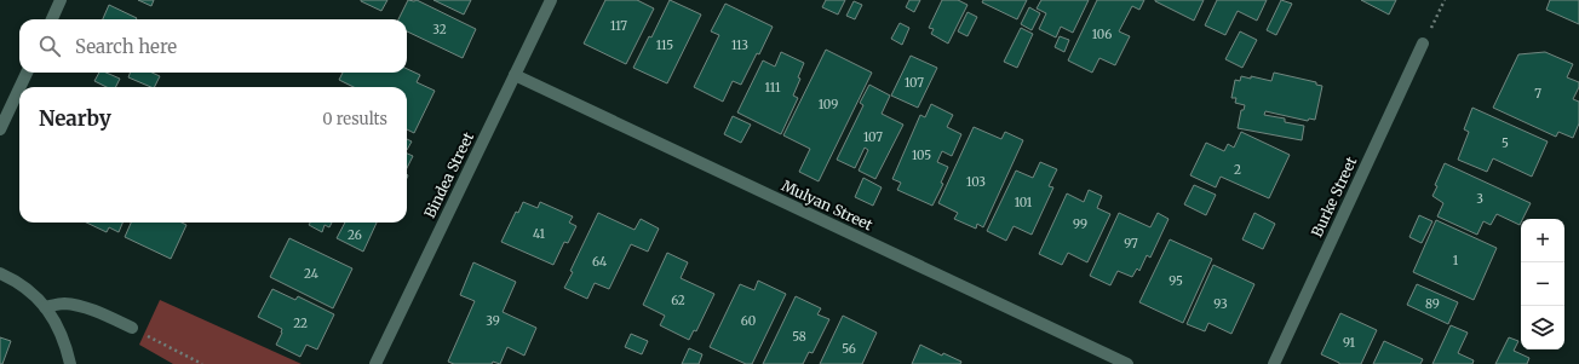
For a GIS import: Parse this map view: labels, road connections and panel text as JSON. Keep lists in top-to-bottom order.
{
  "streets": {
    "street": ["Bindea Street", "Burke Street", "Mulyan Street"]
  },
  "crossings": [
    ["Bindea Street", "Mulyan Street"]
  ],
  "house_numbers": [
    "117",
    "32",
    "106",
    "115",
    "113",
    "107",
    "111",
    "7",
    "109",
    "107",
    "5",
    "105",
    "2",
    "103",
    "3",
    "101",
    "99",
    "41",
    "26",
    "97",
    "1",
    "64",
    "24",
    "95",
    "62",
    "93",
    "89",
    "39",
    "60",
    "22",
    "58",
    "91",
    "56"
  ],
  "page": {
    "search": "Search here",
    "heading": ["Nearby", "0 results"],
    "map_buttons": ["+", "−"]
  }
}
